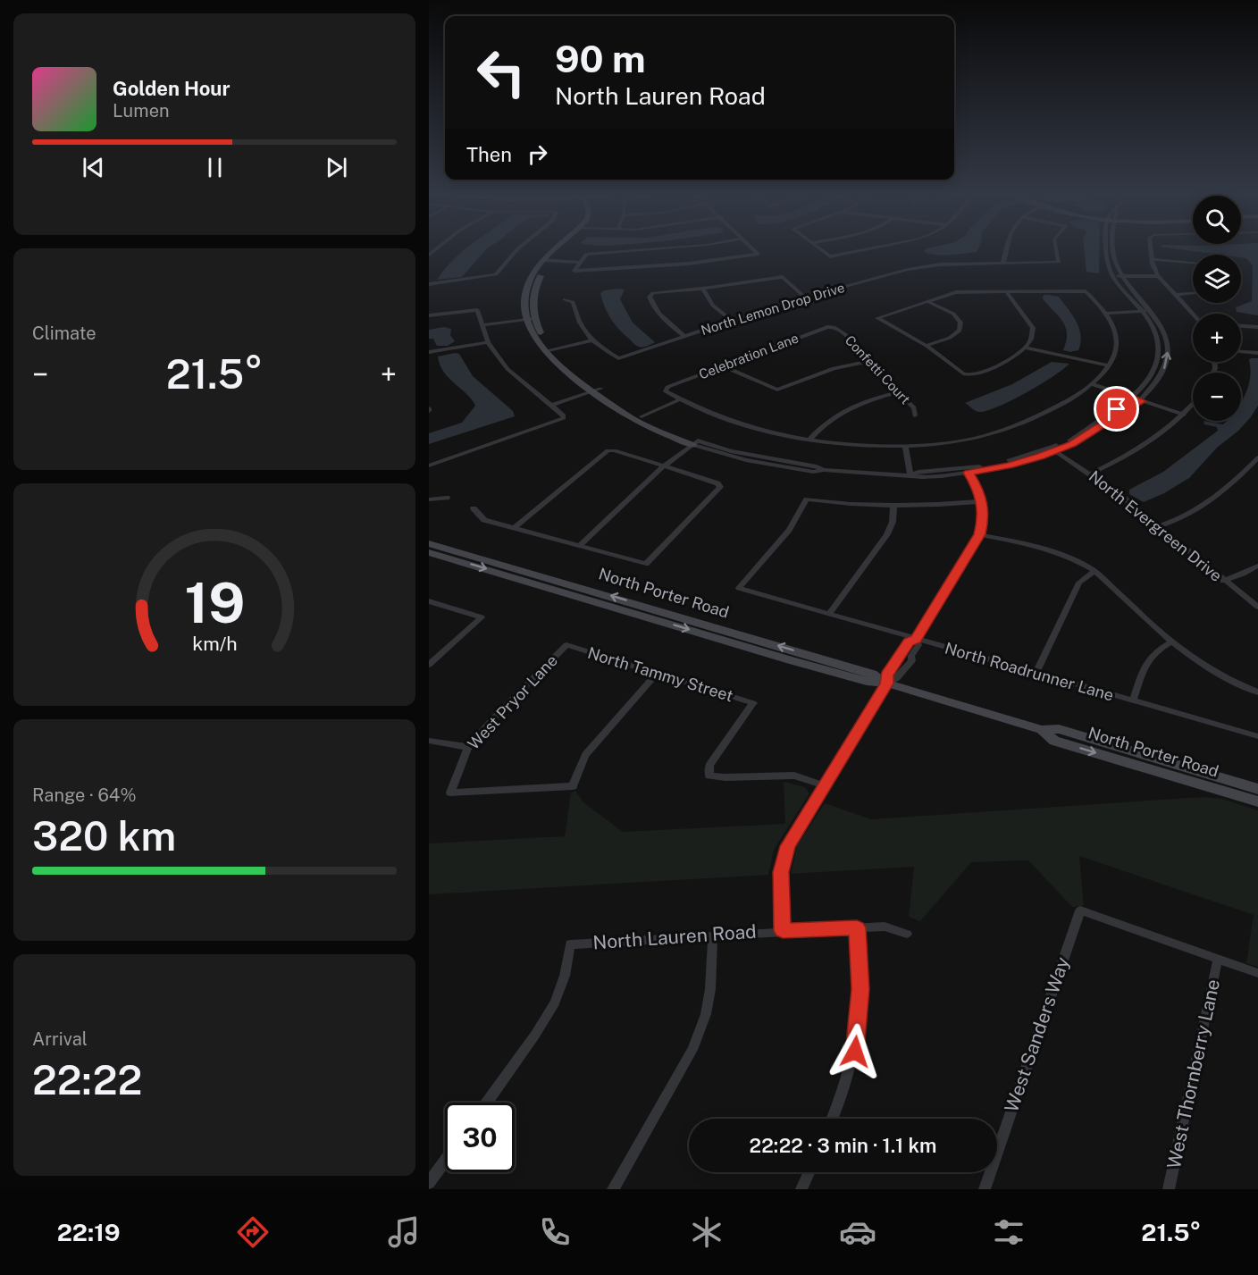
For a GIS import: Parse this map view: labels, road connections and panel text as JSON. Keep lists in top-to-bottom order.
{
  "streets": {
    "street": [
      "North Lemon Drop Drive",
      "Celebration Lane",
      "Confetti Court",
      "North Evergreen Drive",
      "North Porter Road",
      "North Roadrunner Lane",
      "North Tammy Street",
      "West Pryor Lane",
      "North Lauren Road",
      "West Sanders Way",
      "West Thornberry Lane"
    ]
  },
  "crossings": [
    ["Celebration Lane", "Confetti Court"],
    ["North Tammy Street", "West Pryor Lane"]
  ],
  "page": {
    "turn": ["90 m", "North Lauren Road"],
    "song": ["Golden Hour", "Lumen"],
    "then": "Then",
    "map_buttons": ["+", "−"],
    "tile": [
      "Climate",
      ["Range · 64%", "320 km"],
      ["Arrival", "22:22"]
    ],
    "heat": ["−", "21.5°", "+"],
    "limit": "30",
    "trip": "22:22 · 3 min · 1.1 km",
    "tabs": ["22:19", "21.5°"],
    "gauge": ["19", "km/h"]
  }
}
